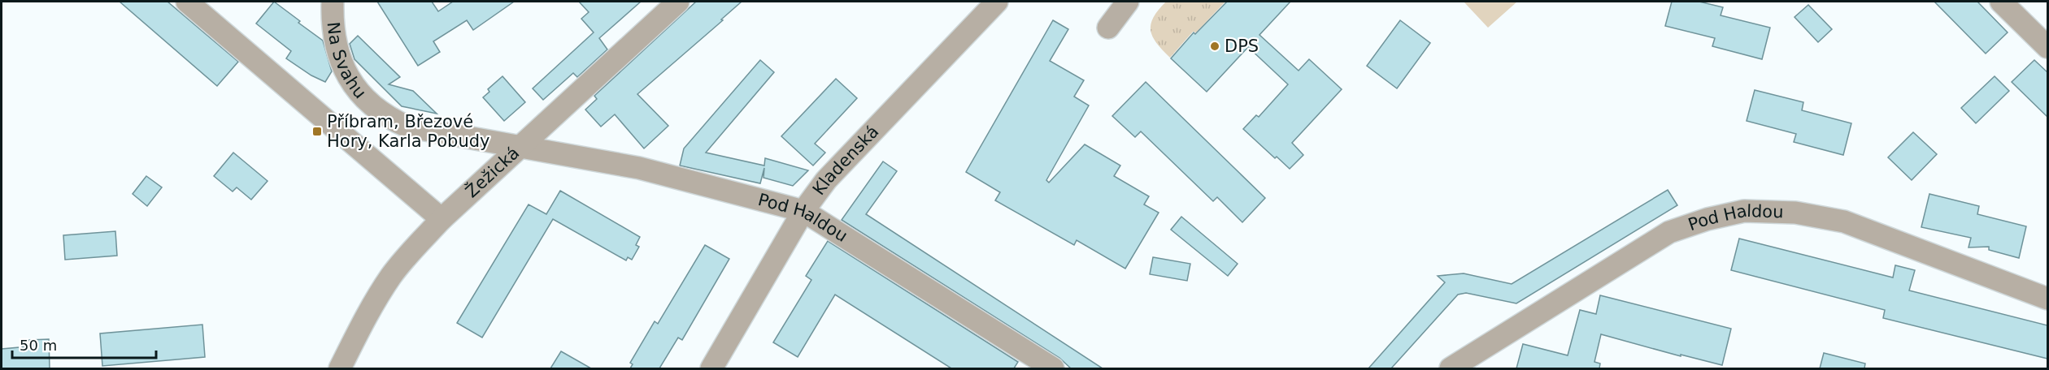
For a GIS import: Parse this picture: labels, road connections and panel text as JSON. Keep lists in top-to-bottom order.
{
  "streets": {
    "street": [
      "Na Svahu",
      "Kladenská",
      "Žežická",
      "Pod Haldou"
    ]
  },
  "crossings": [
    ["Na Svahu", "Žežická"],
    ["Na Svahu", "Pod Haldou"],
    ["Kladenská", "Pod Haldou"],
    ["Žežická", "Pod Haldou"]
  ],
  "places": {
    "other": ["DPS"],
    "transit": ["Příbram, Březové Hory, Karla Pobudy"]
  },
  "scale_bar": "50 m"
}
